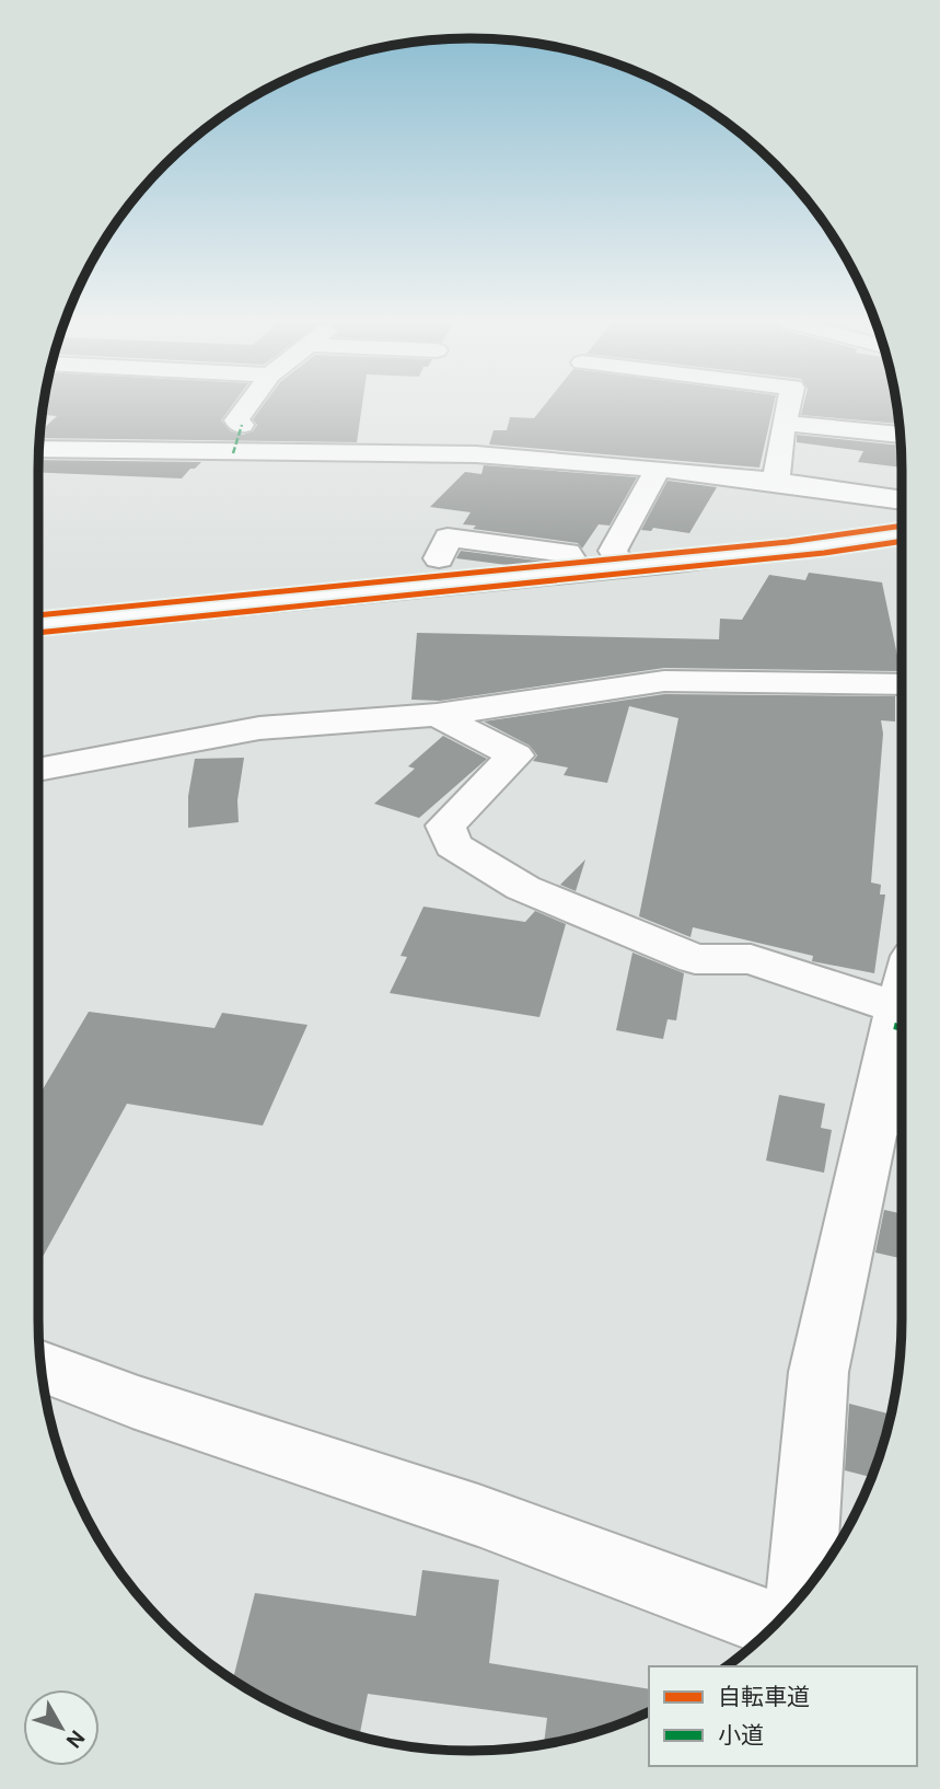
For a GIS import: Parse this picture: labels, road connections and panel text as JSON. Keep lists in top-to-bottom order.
{
  "legend": ["自転車道", "小道"],
  "north": "bottom right"
}
